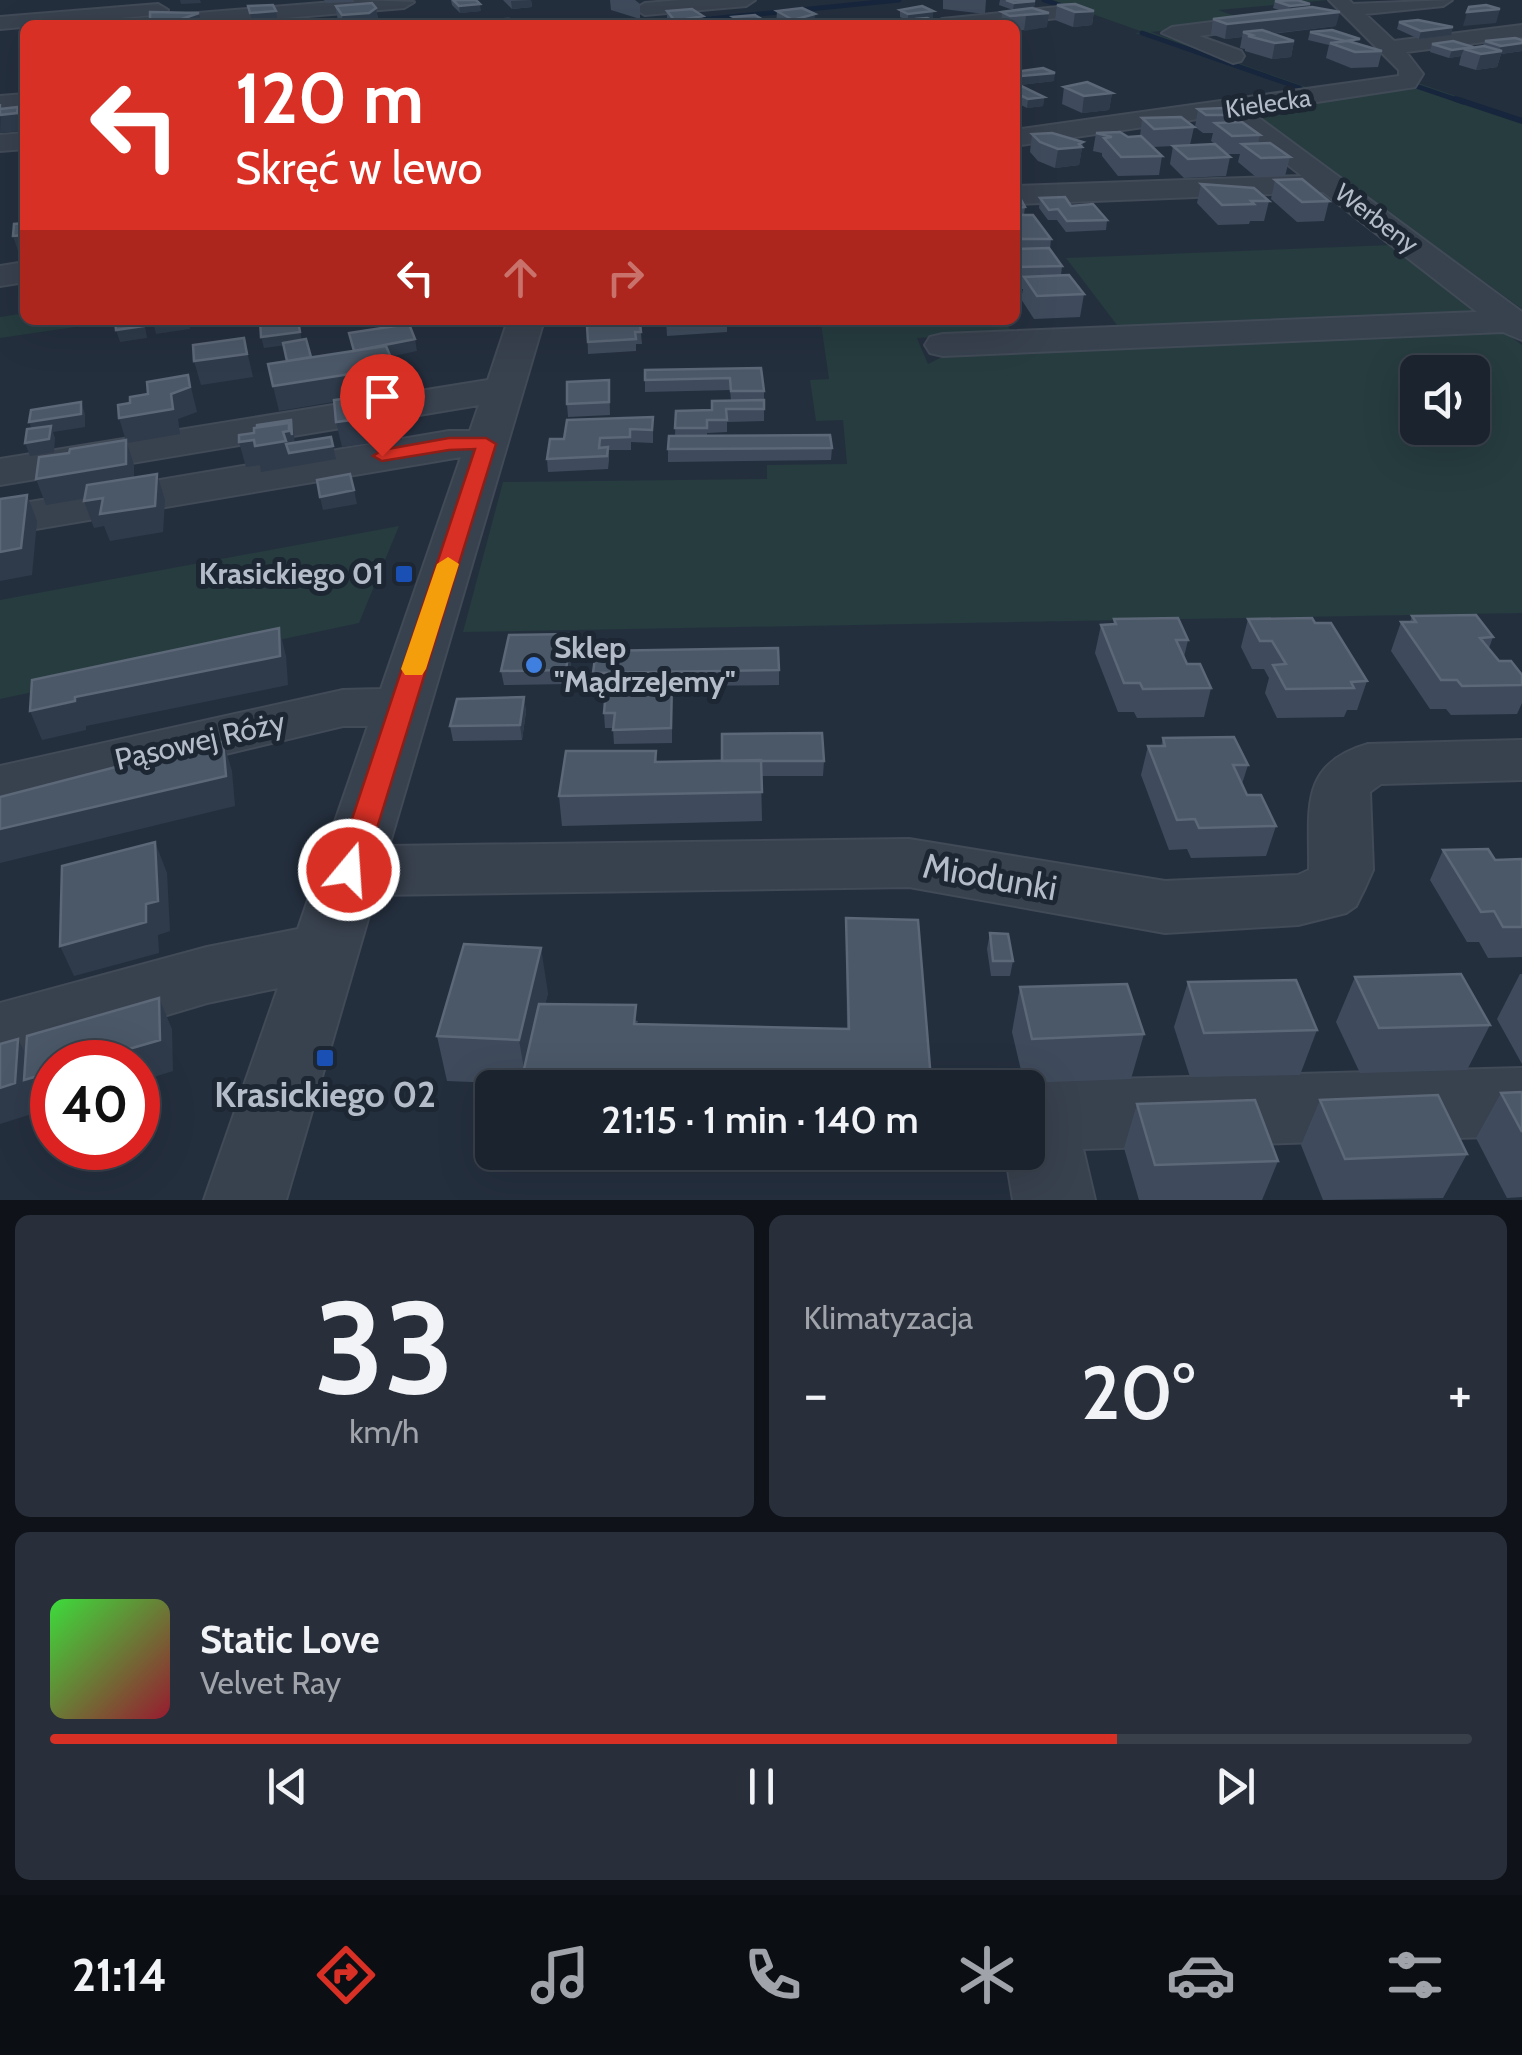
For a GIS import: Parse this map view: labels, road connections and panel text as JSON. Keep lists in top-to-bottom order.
{
  "streets": {
    "street": [
      "Kielecka",
      "Werbeny",
      "Pąsowej Róży",
      "Miodunki"
    ]
  },
  "crossings": [
    ["Kielecka", "Werbeny"]
  ],
  "places": {
    "transit": ["Krasickiego 01", "Krasickiego 02"],
    "other": ["Sklep \"MądrzeJemy\""]
  },
  "page": {
    "turn": ["120 m", "Skręć w lewo"],
    "limit": "40",
    "trip": "21:15 · 1 min · 140 m",
    "tile": [
      ["33", "km/h"],
      "Klimatyzacja"
    ],
    "heat": ["−", "20°", "+"],
    "song": ["Static Love", "Velvet Ray"],
    "tabs": "21:14"
  }
}
